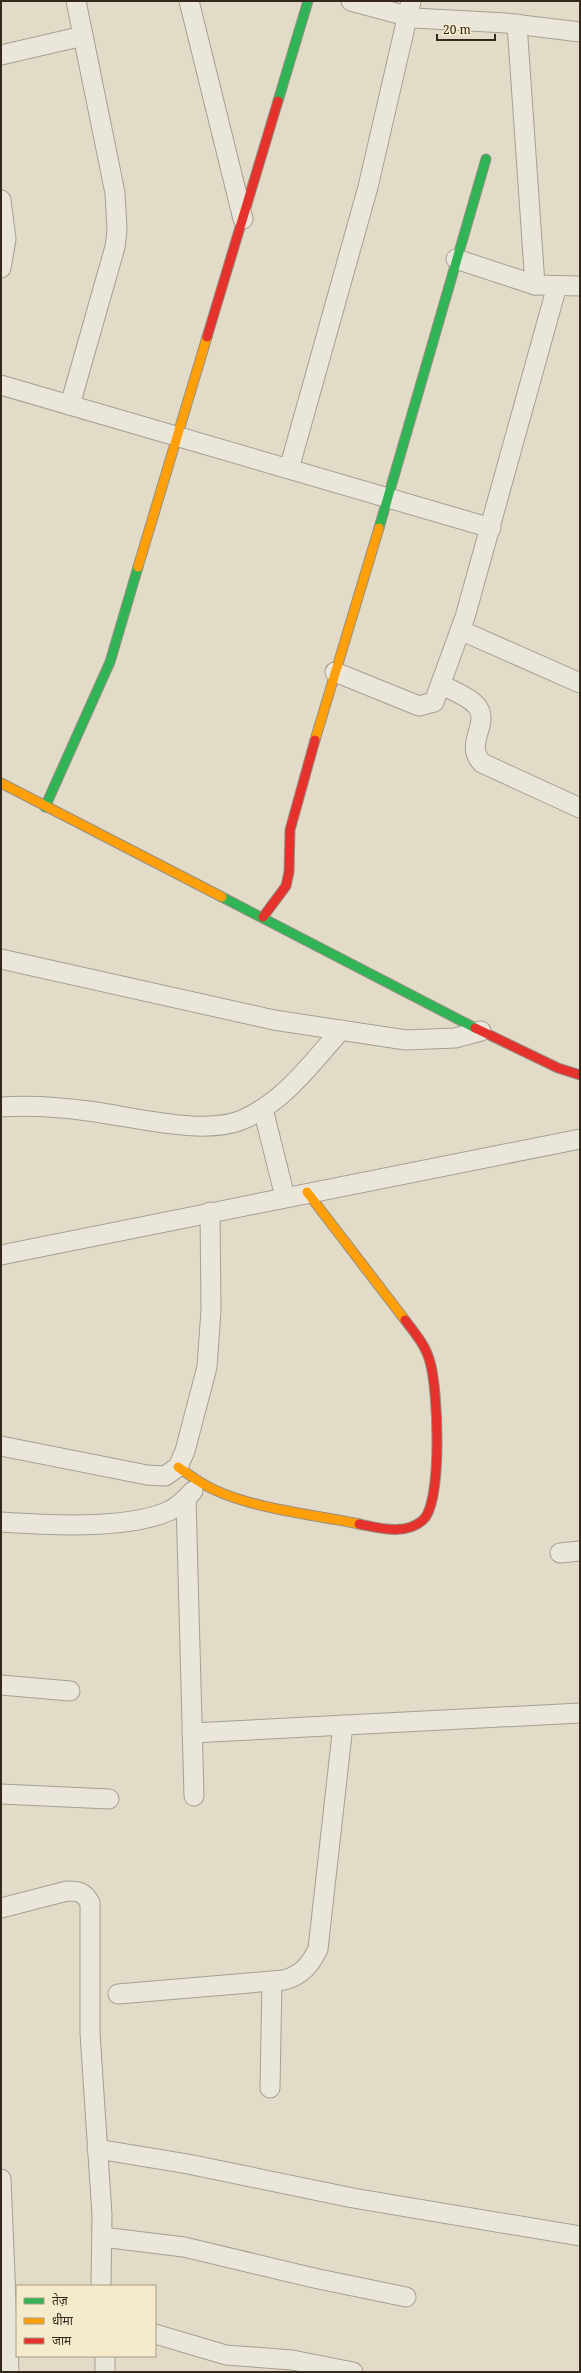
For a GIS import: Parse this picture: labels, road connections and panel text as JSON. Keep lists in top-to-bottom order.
{
  "legend": ["तेज़", "धीमा", "जाम"],
  "scale_bar": "20 m"
}
